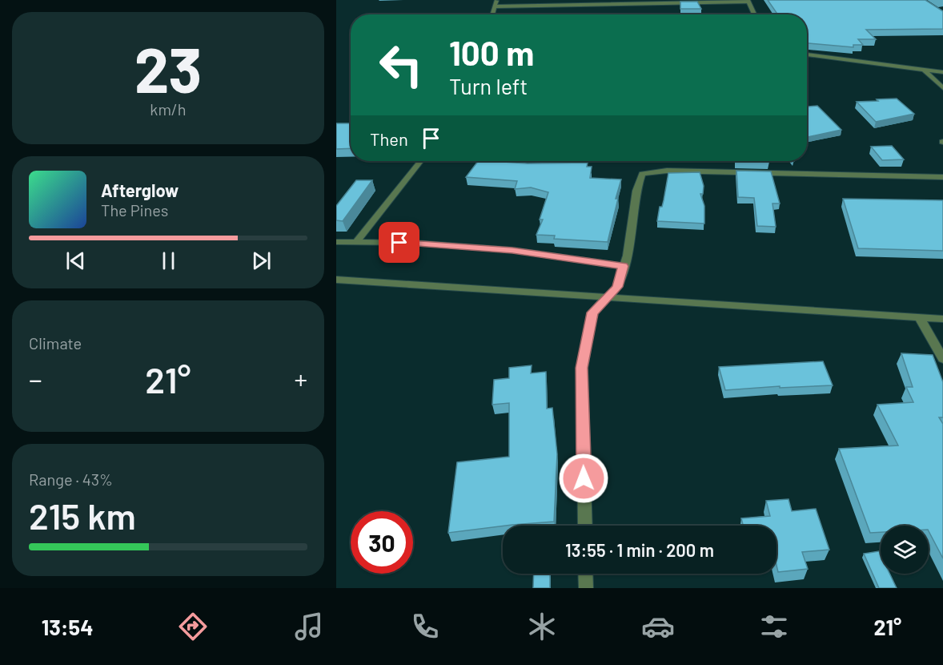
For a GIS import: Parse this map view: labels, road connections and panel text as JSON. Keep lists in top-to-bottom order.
{
  "page": {
    "tile": [
      ["23", "km/h"],
      "Climate",
      ["Range · 43%", "215 km"]
    ],
    "turn": ["100 m", "Turn left"],
    "then": "Then",
    "song": ["Afterglow", "The Pines"],
    "heat": ["−", "21°", "+"],
    "limit": "30",
    "trip": "13:55 · 1 min · 200 m",
    "tabs": ["13:54", "21°"]
  }
}
